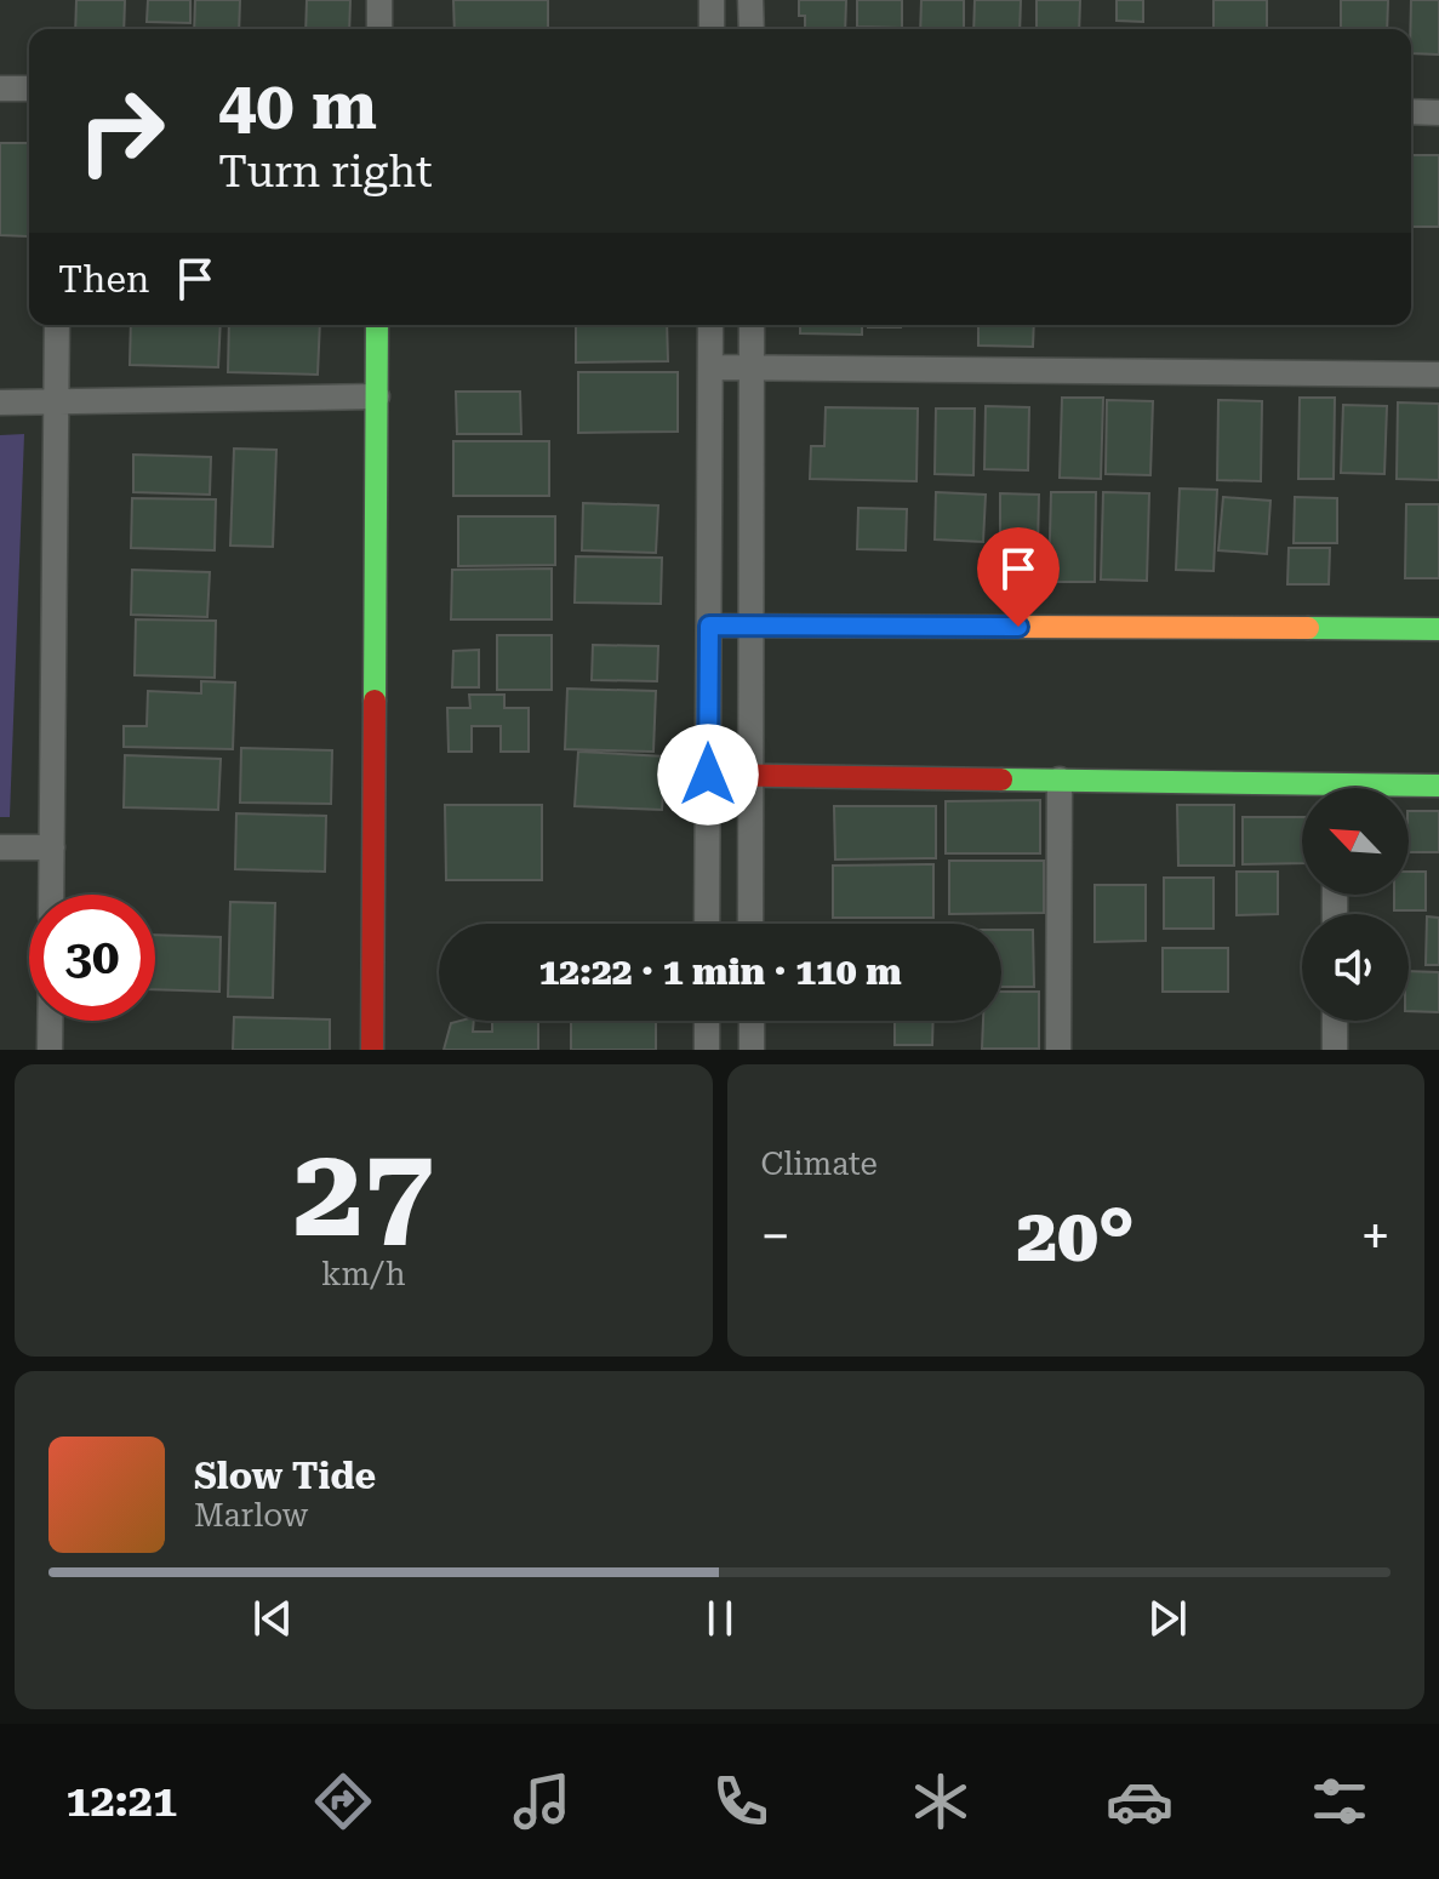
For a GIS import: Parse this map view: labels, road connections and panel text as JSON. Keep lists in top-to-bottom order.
{
  "north": "top left",
  "page": {
    "turn": ["40 m", "Turn right"],
    "then": "Then",
    "limit": "30",
    "trip": "12:22 · 1 min · 110 m",
    "tile": [
      ["27", "km/h"],
      "Climate"
    ],
    "heat": ["−", "20°", "+"],
    "song": ["Slow Tide", "Marlow"],
    "tabs": "12:21"
  }
}
